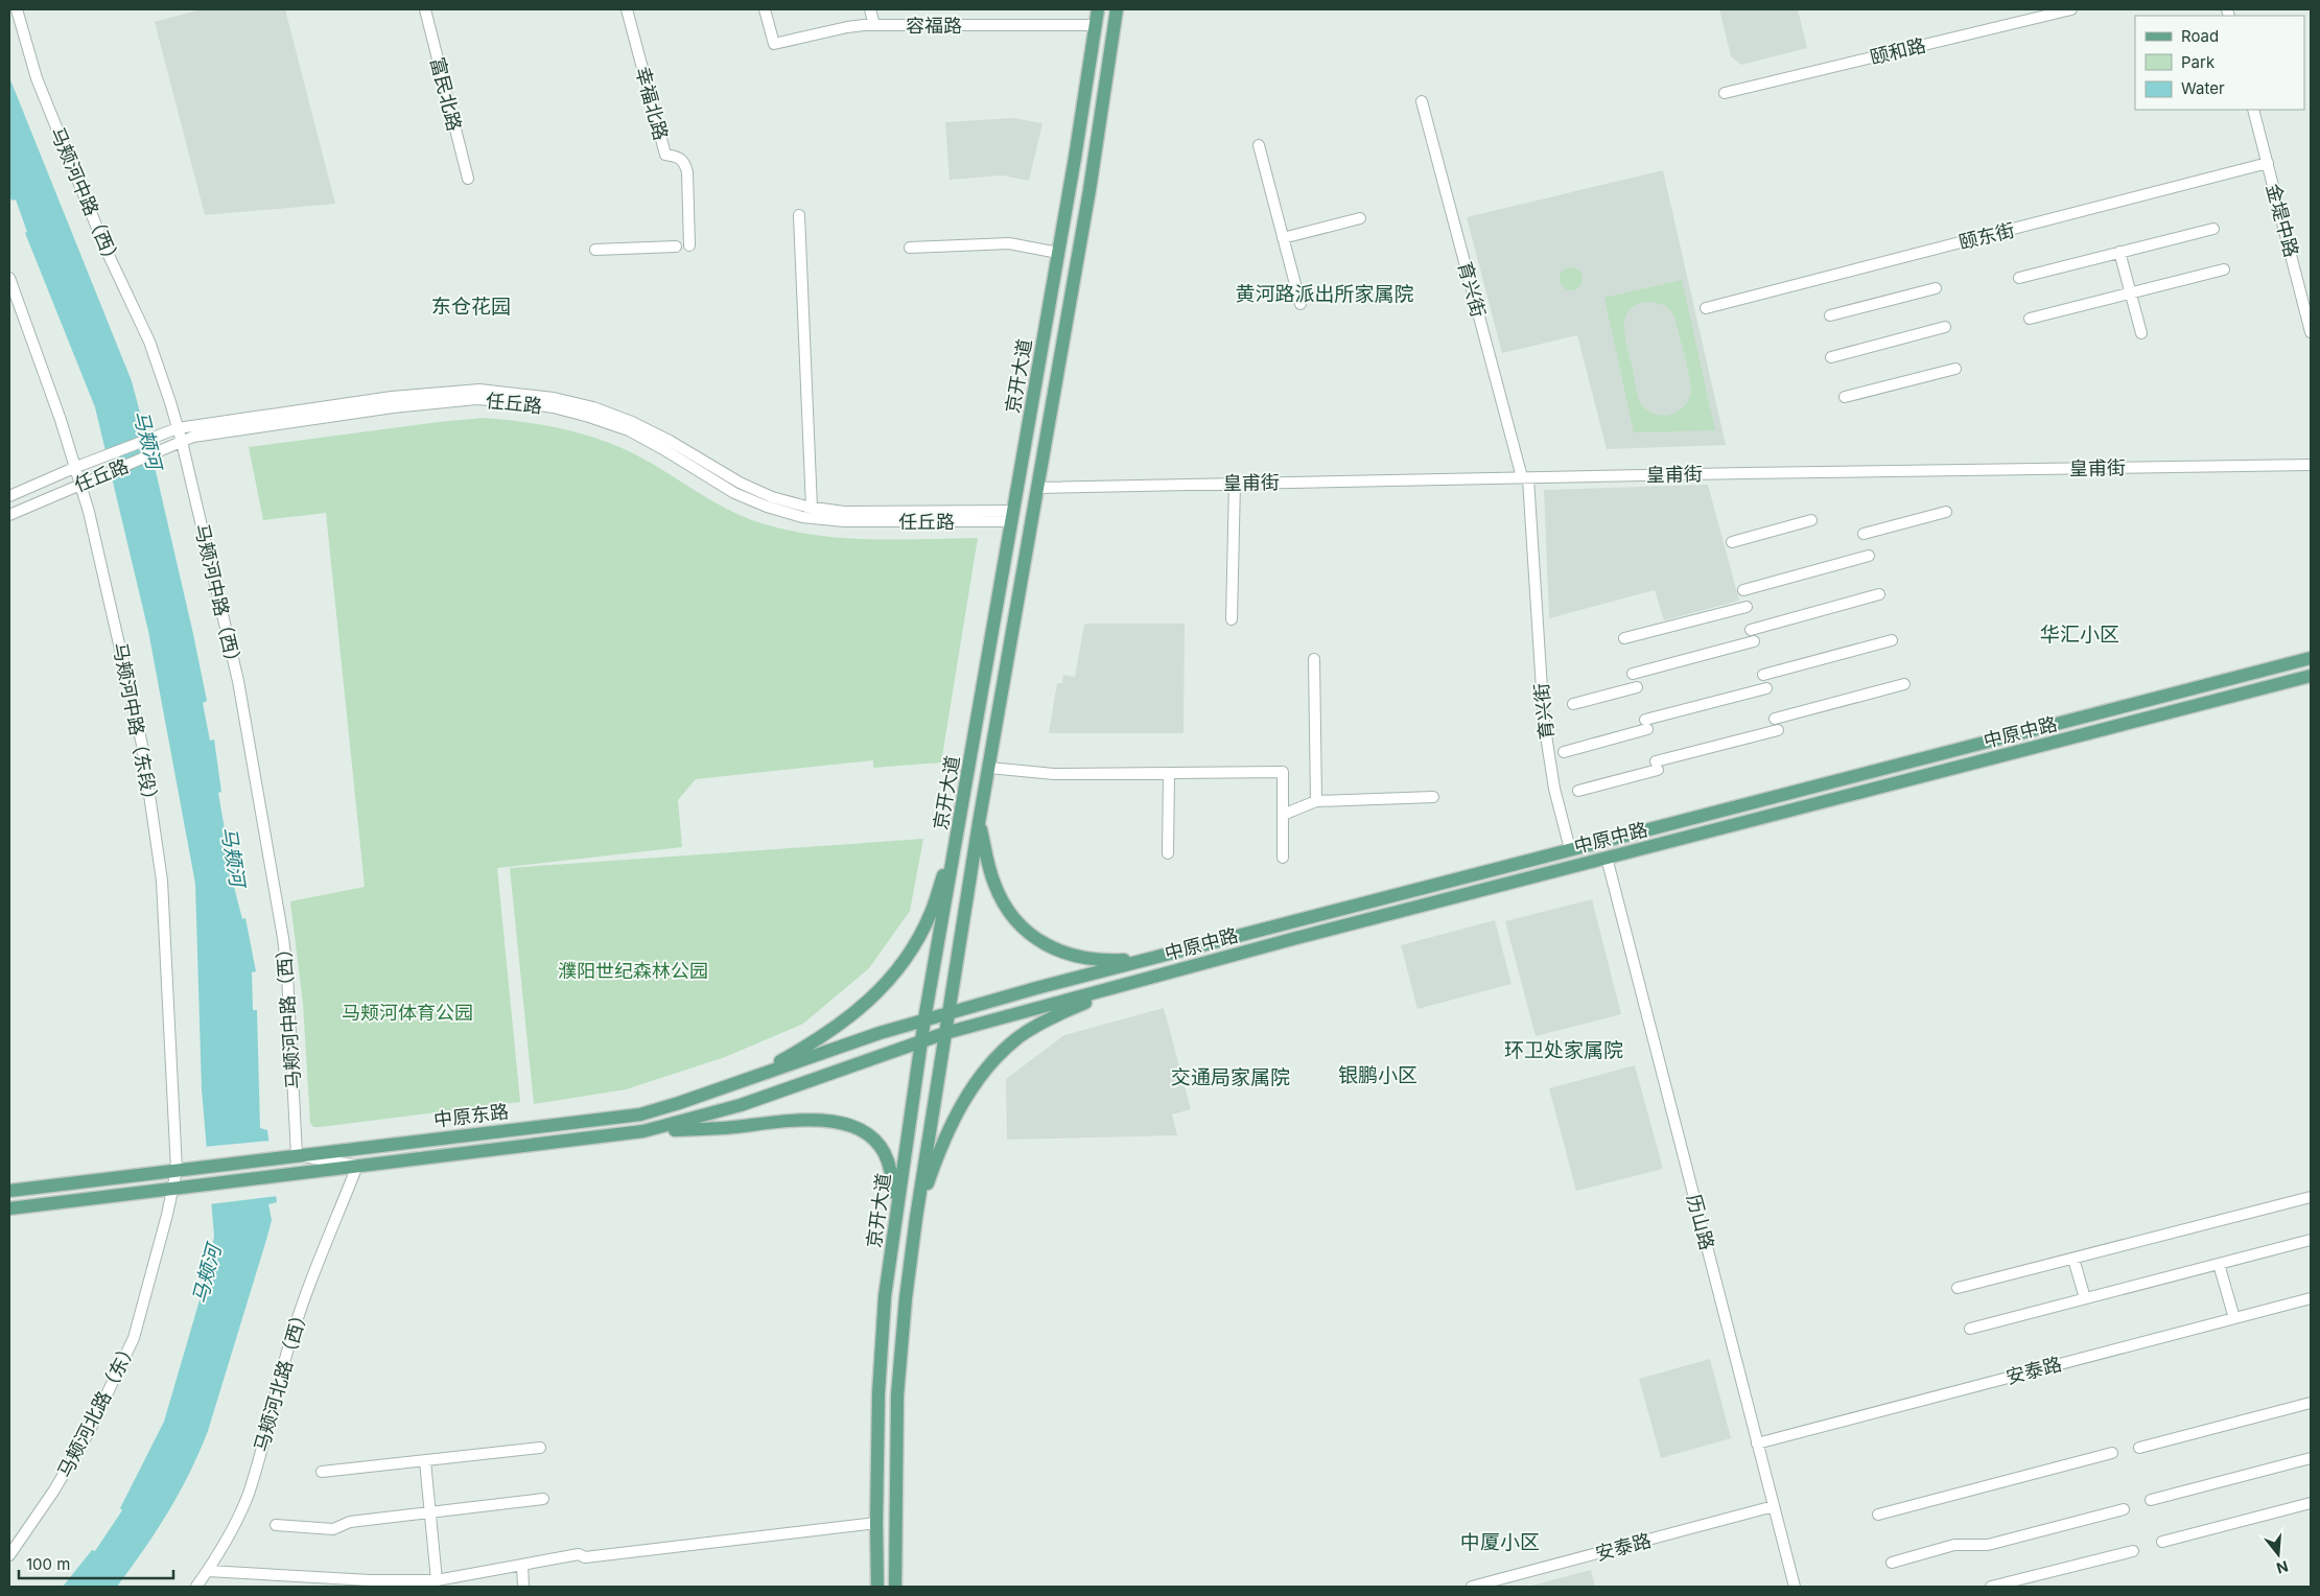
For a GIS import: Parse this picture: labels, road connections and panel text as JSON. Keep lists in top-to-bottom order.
{
  "streets": {
    "main road": ["京开大道", "中原中路", "中原东路"],
    "street": [
      "容福路",
      "颐和路",
      "富民北路",
      "幸福北路",
      "马颊河中路（西）",
      "金堤中路",
      "颐东街",
      "育兴街",
      "任丘路",
      "皇甫街",
      "马颊河中路（东段）",
      "历山路",
      "安泰路",
      "马颊河北路（西）",
      "马颊河北路（东）"
    ]
  },
  "crossings": [
    ["容福路", "京开大道"],
    ["马颊河中路（西）", "任丘路"],
    ["马颊河中路（西）", "中原东路"],
    ["金堤中路", "颐东街"],
    ["育兴街", "皇甫街"],
    ["育兴街", "中原中路"],
    ["京开大道", "任丘路"],
    ["京开大道", "皇甫街"],
    ["京开大道", "中原中路"],
    ["京开大道", "中原东路"],
    ["任丘路", "马颊河中路（东段）"],
    ["马颊河中路（东段）", "中原东路"],
    ["马颊河中路（东段）", "马颊河北路（东）"],
    ["中原中路", "中原东路"],
    ["中原中路", "历山路"],
    ["中原东路", "马颊河北路（西）"],
    ["中原东路", "马颊河北路（东）"],
    ["历山路", "安泰路"]
  ],
  "districts": [
    "黄河路派出所家属院",
    "东仓花园",
    "华汇小区",
    "环卫处家属院",
    "银鹏小区",
    "交通局家属院",
    "中厦小区"
  ],
  "water": ["马颊河"],
  "parks": ["濮阳世纪森林公园", "马颊河体育公园"],
  "legend": ["Road", "Park", "Water"],
  "scale_bar": "100 m",
  "north": "bottom"
}
